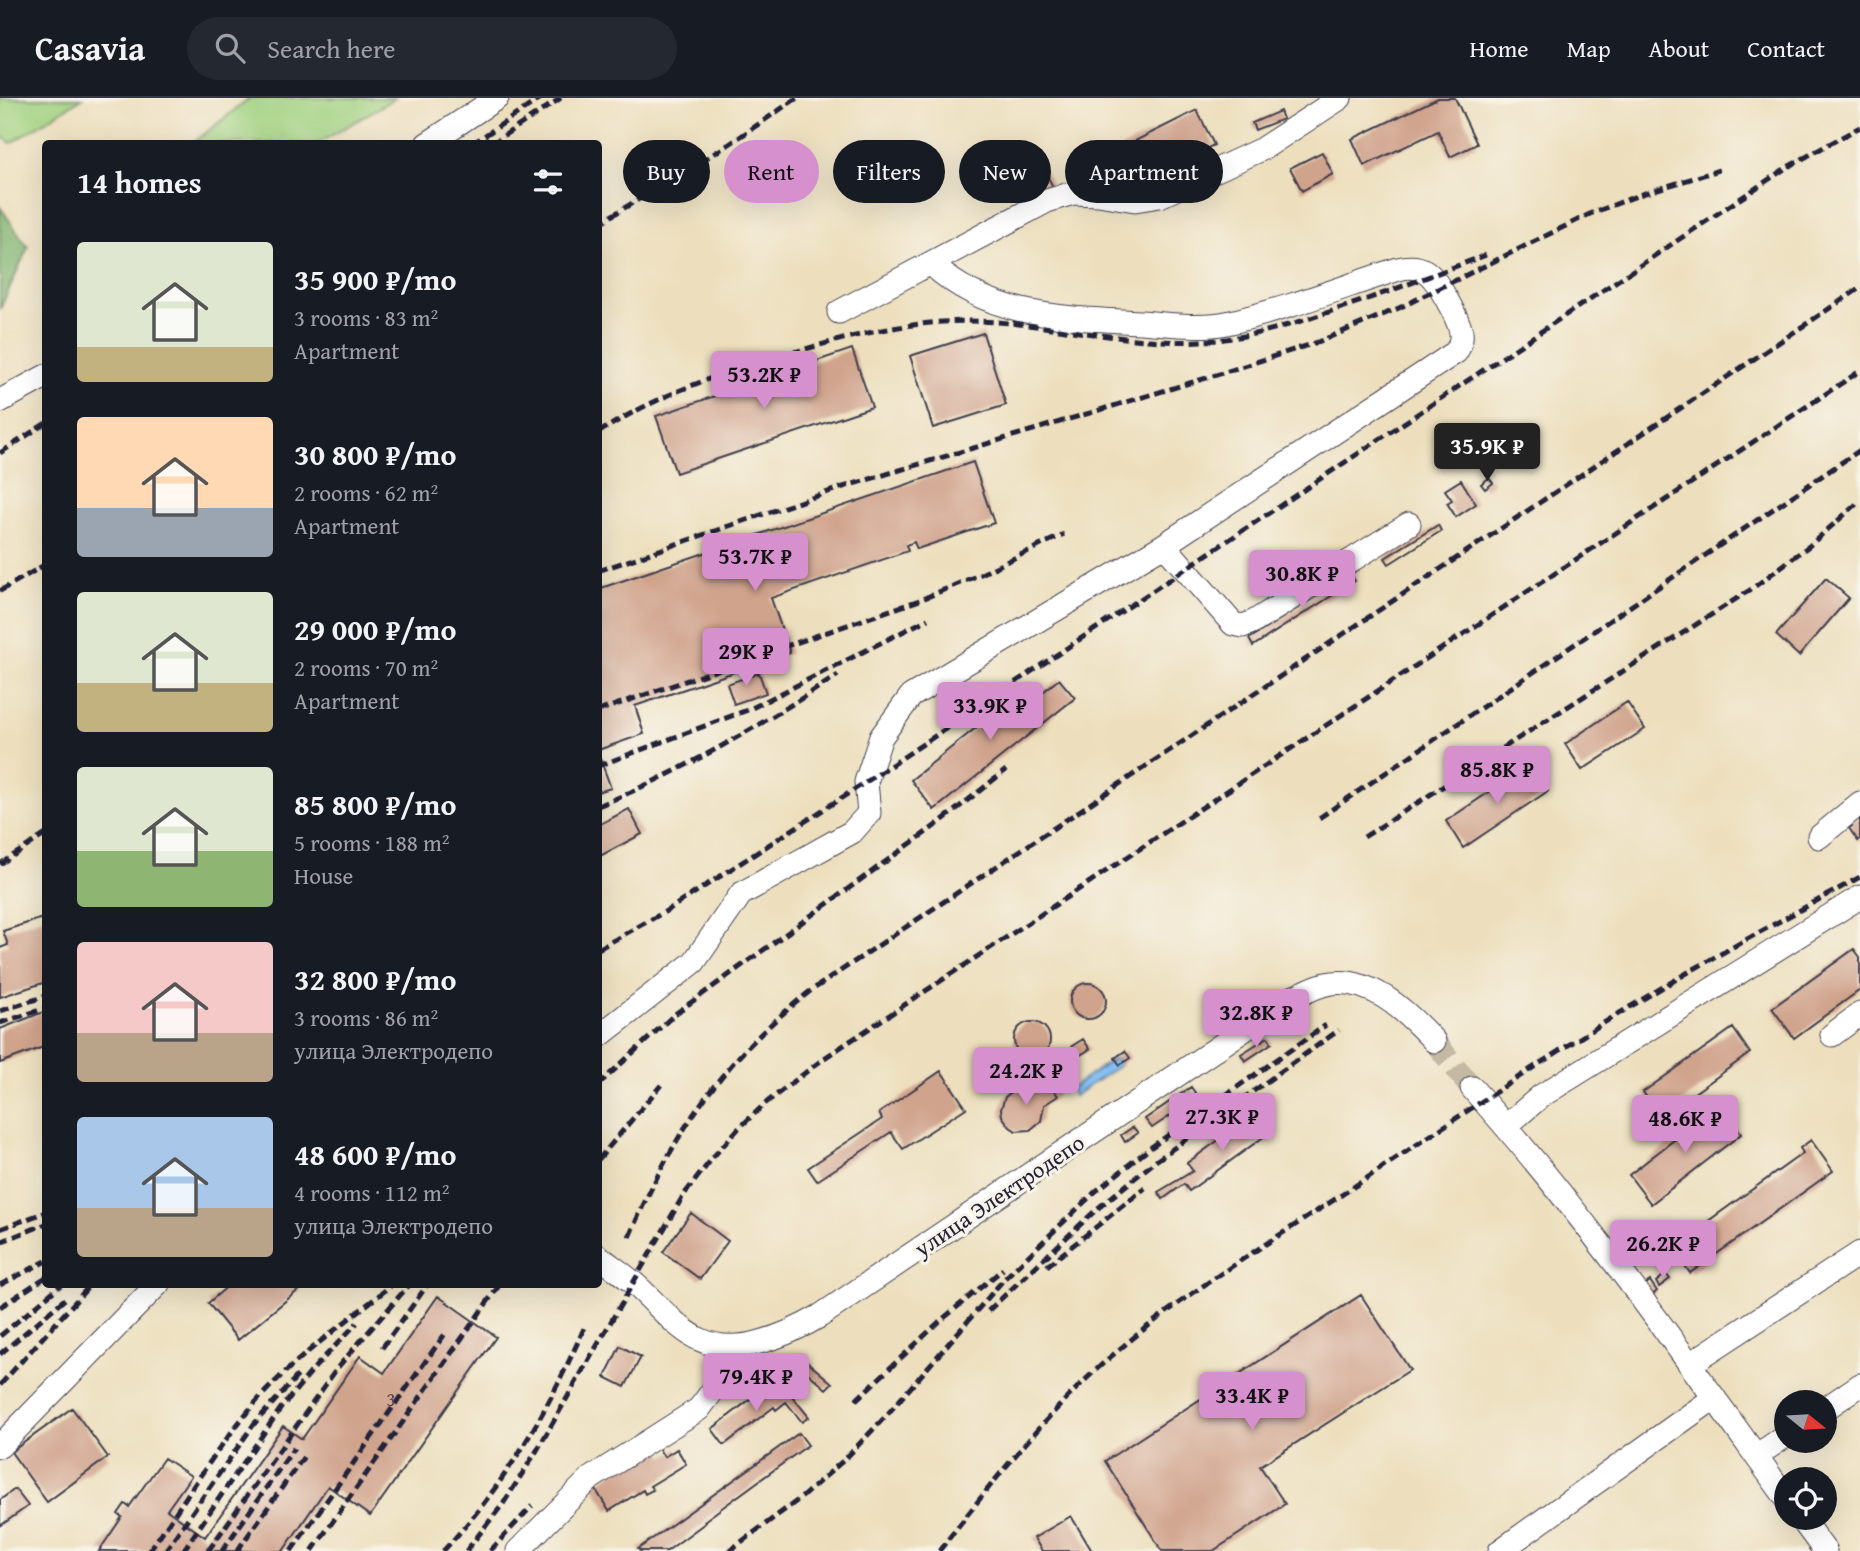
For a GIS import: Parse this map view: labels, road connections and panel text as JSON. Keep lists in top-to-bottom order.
{
  "streets": {
    "street": ["улица Электродепо"]
  },
  "house_numbers": ["3"],
  "north": "right",
  "page": {
    "header": "Casavia",
    "search": "Search here",
    "nav": [
      "Home",
      "Map",
      "About",
      "Contact"
    ],
    "chip": [
      "Buy",
      "Rent",
      "Filters",
      "New",
      "Apartment"
    ],
    "heading": "14 homes",
    "list": [
      {
        "name": "35 900 ₽/mo",
        "note": "3 rooms · 83 m² · Apartment"
      },
      {
        "name": "30 800 ₽/mo",
        "note": "2 rooms · 62 m² · Apartment"
      },
      {
        "name": "29 000 ₽/mo",
        "note": "2 rooms · 70 m² · Apartment"
      },
      {
        "name": "85 800 ₽/mo",
        "note": "5 rooms · 188 m² · House"
      },
      {
        "name": "32 800 ₽/mo",
        "note": "3 rooms · 86 m² · улица Электродепо"
      },
      {
        "name": "48 600 ₽/mo",
        "note": "4 rooms · 112 m² · улица Электродепо"
      }
    ],
    "price": [
      "53.2K ₽",
      "35.9K ₽",
      "53.7K ₽",
      "30.8K ₽",
      "29K ₽",
      "33.9K ₽",
      "85.8K ₽",
      "32.8K ₽",
      "24.2K ₽",
      "27.3K ₽",
      "48.6K ₽",
      "26.2K ₽",
      "79.4K ₽",
      "33.4K ₽"
    ]
  }
}
